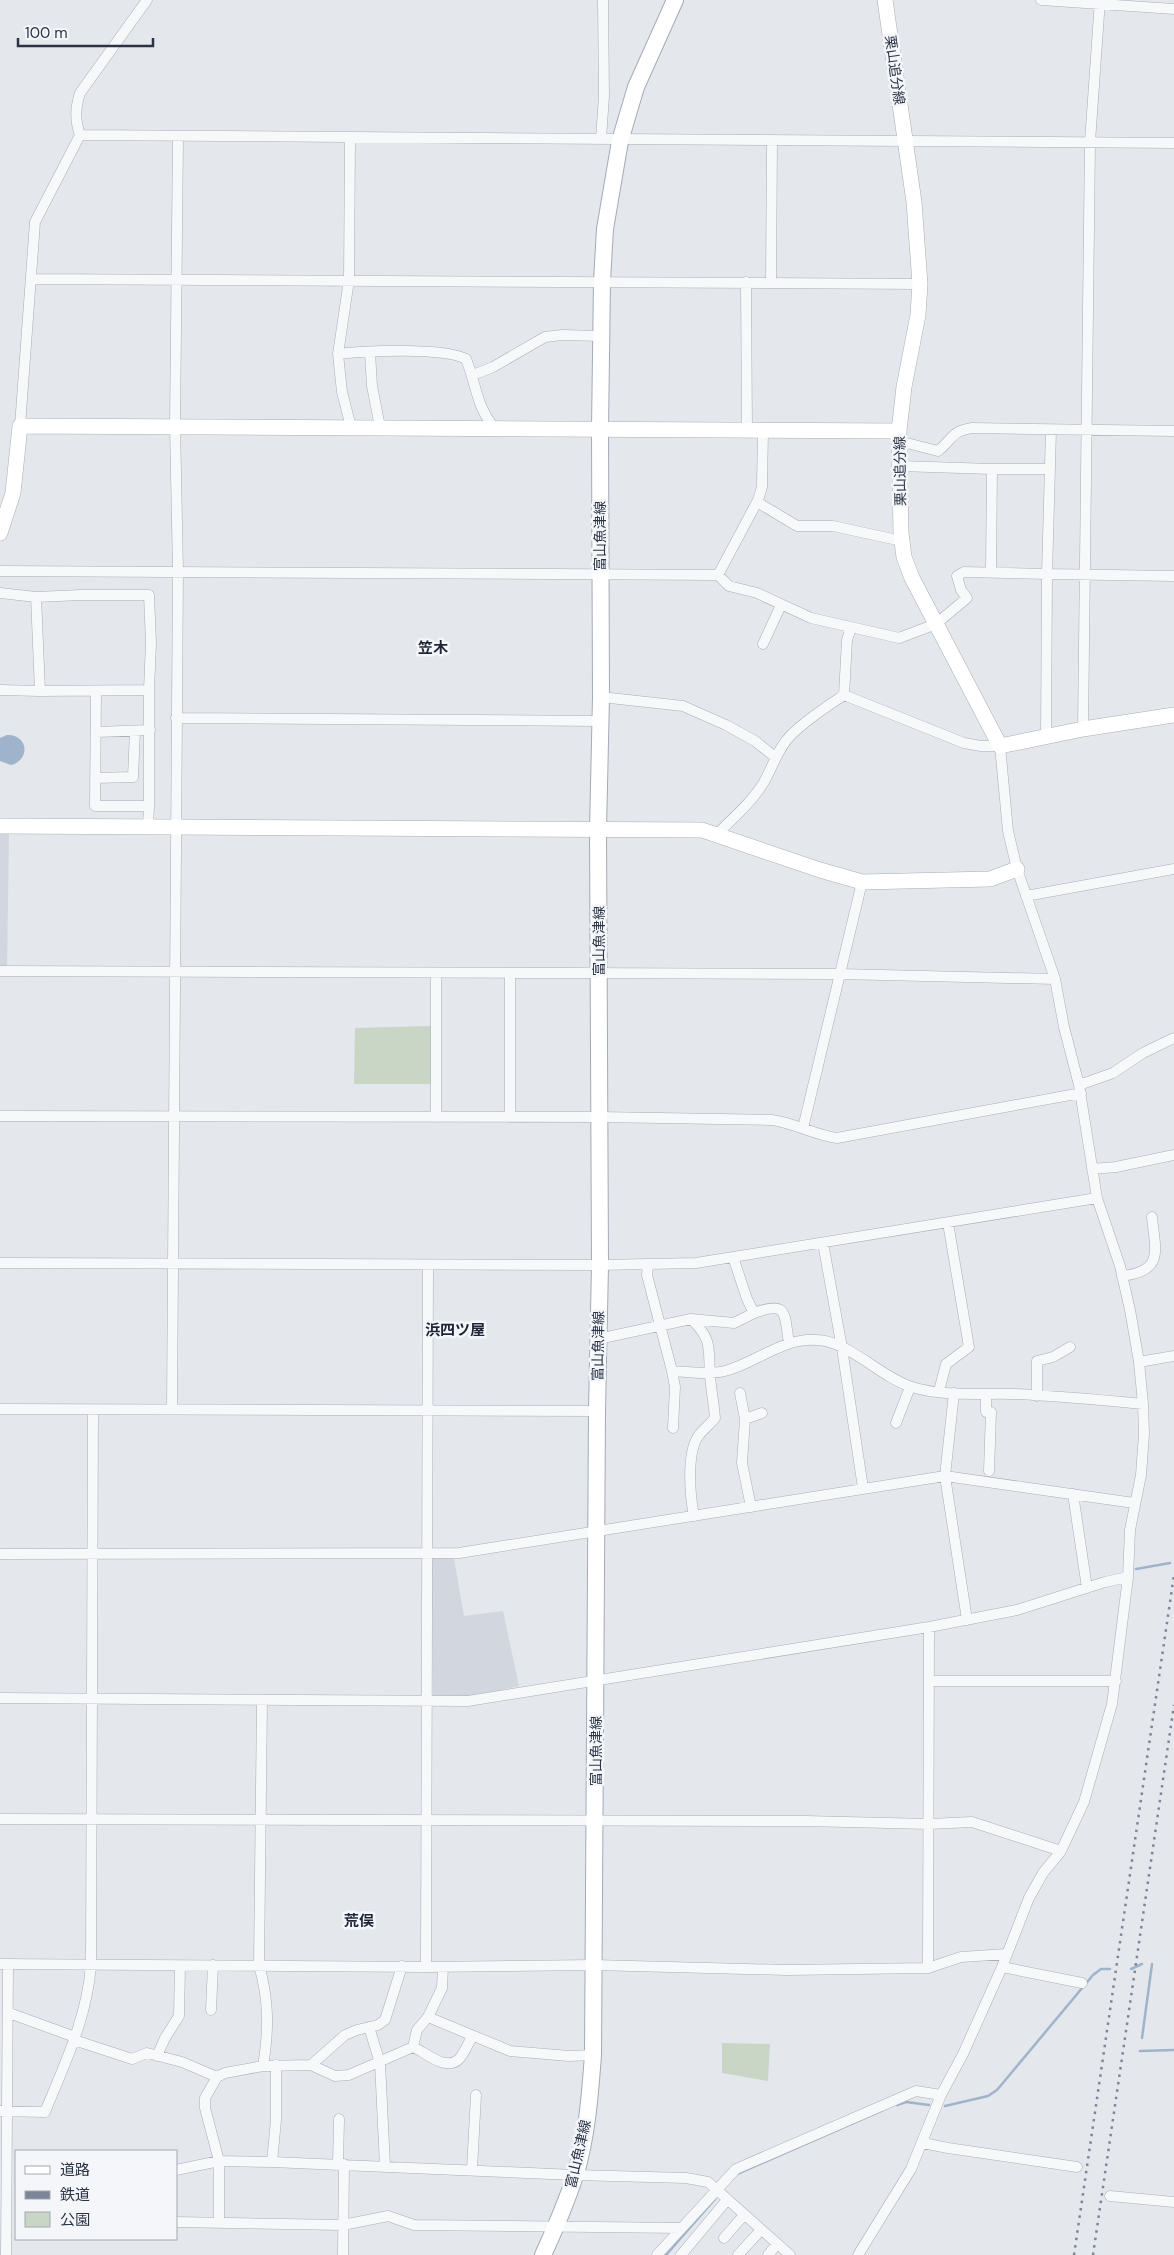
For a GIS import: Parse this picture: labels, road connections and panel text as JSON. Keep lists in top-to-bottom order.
{
  "streets": {
    "main road": ["富山魚津線"],
    "street": ["栗山追分線"]
  },
  "districts": ["笠木", "浜四ツ屋", "荒俣"],
  "legend": ["道路", "鉄道", "公園"],
  "scale_bar": "100 m"
}
